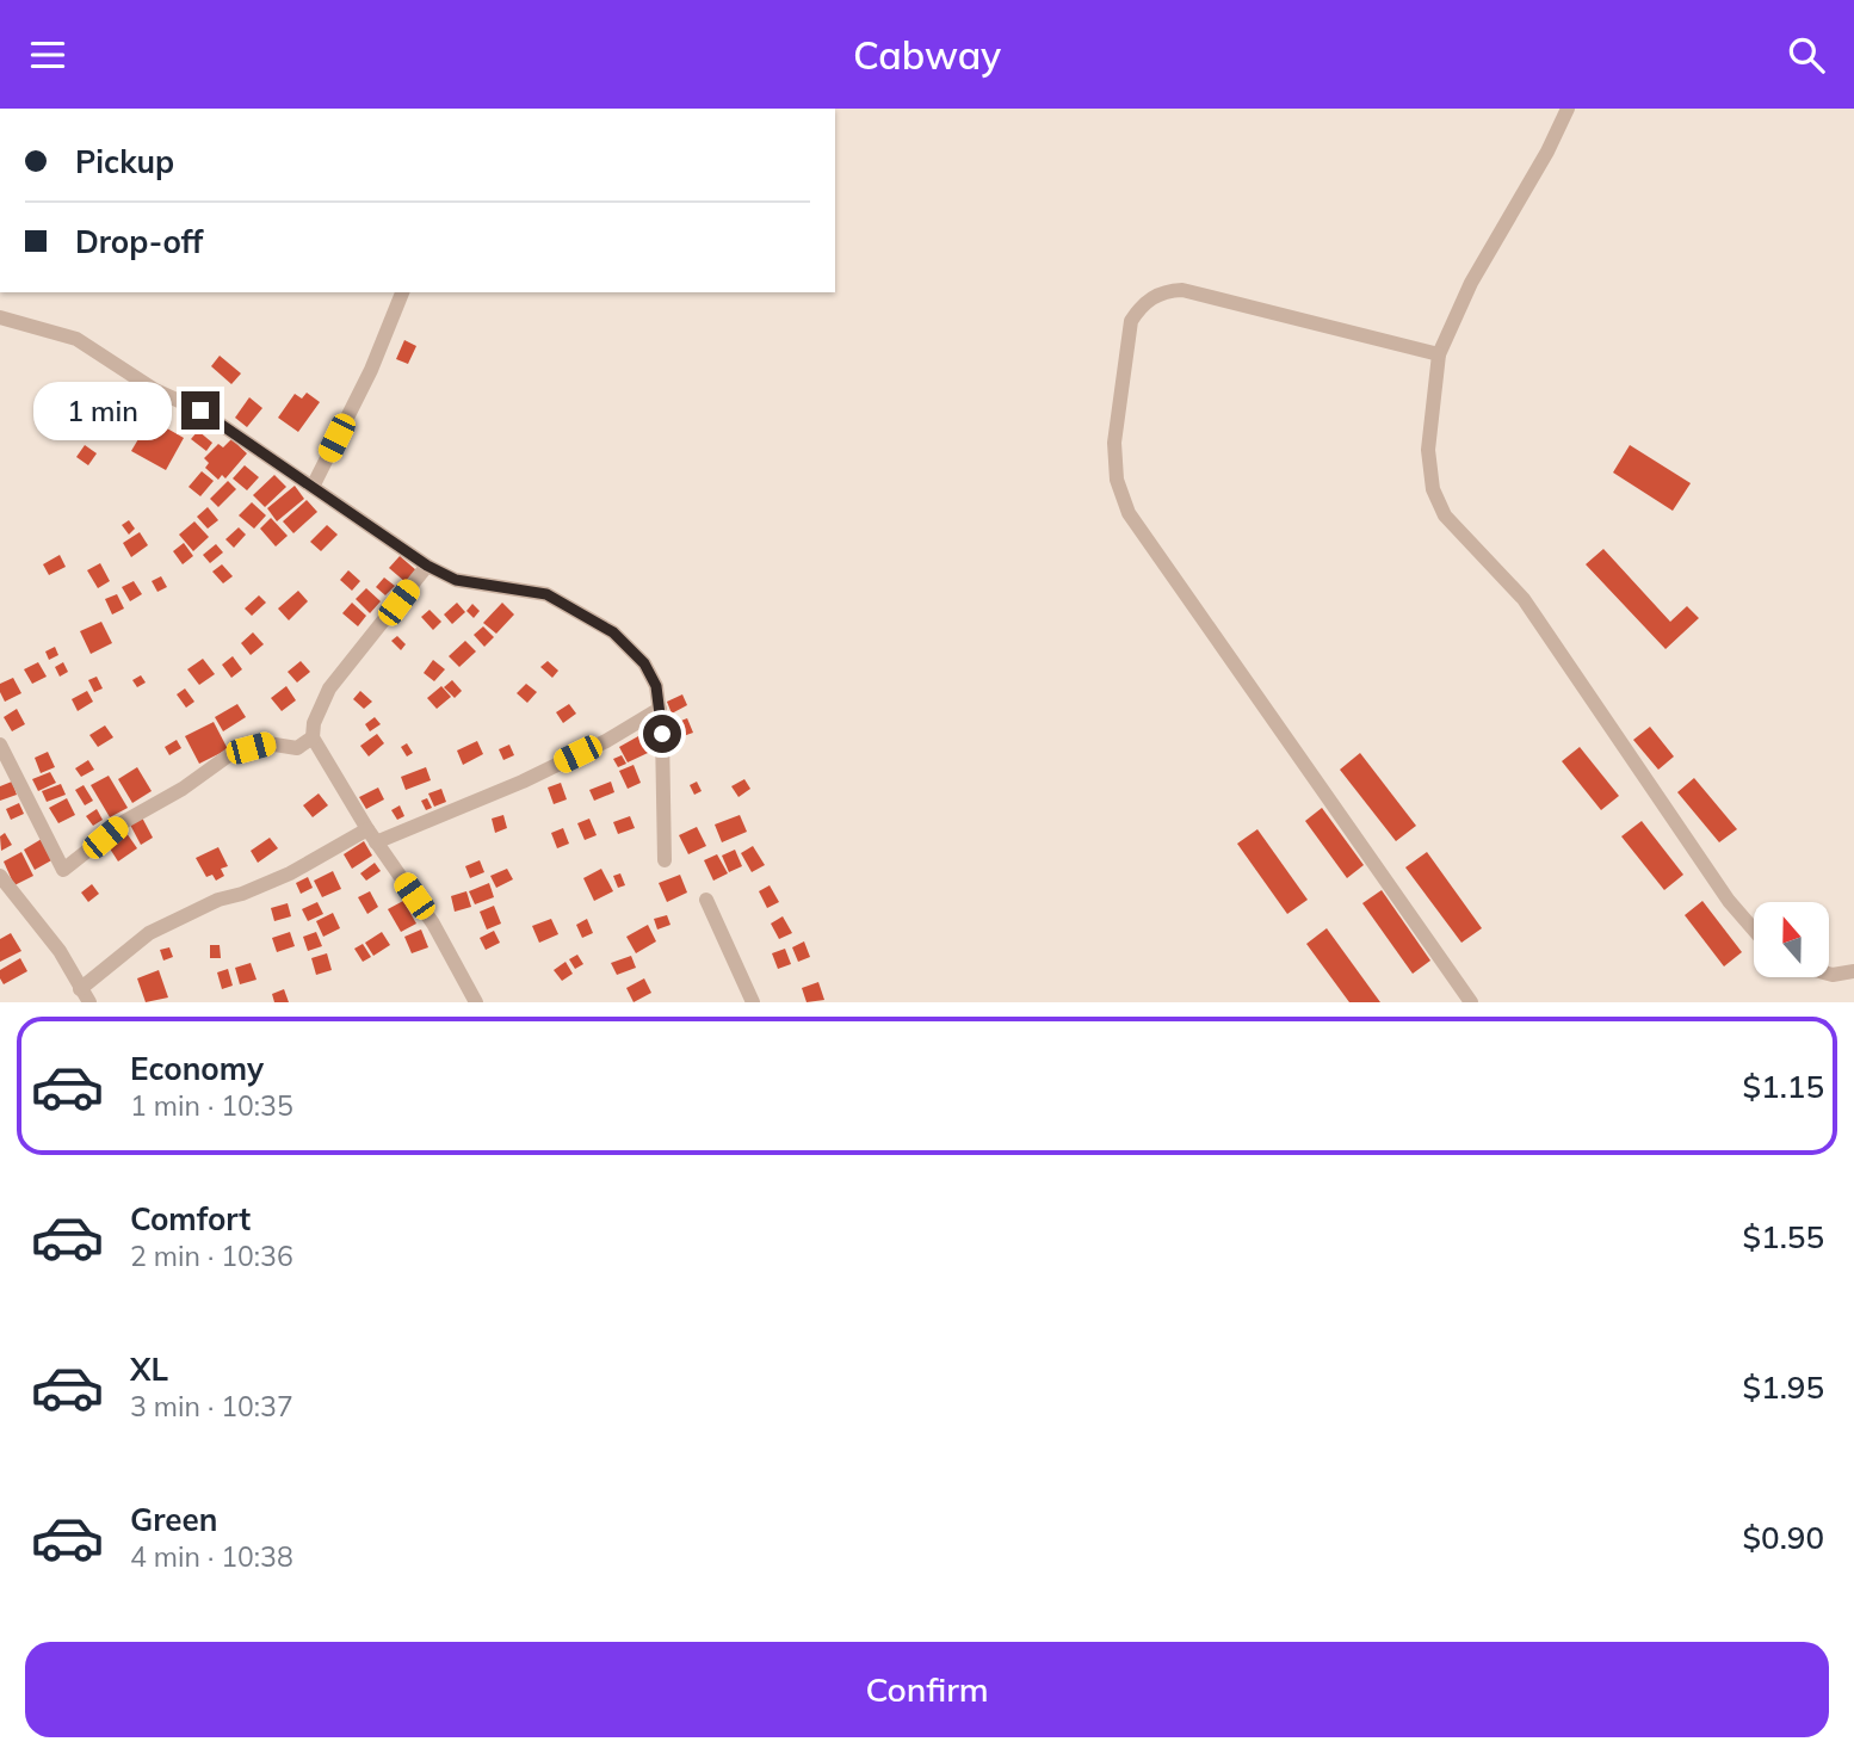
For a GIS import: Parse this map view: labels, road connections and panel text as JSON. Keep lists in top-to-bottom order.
{
  "north": "top",
  "page": {
    "header": "Cabway",
    "banner": ["Pickup", "Drop-off"],
    "bubble": "1 min",
    "list": [
      {
        "name": "Economy",
        "note": "1 min · 10:35",
        "value": "$1.15"
      },
      {
        "name": "Comfort",
        "note": "2 min · 10:36",
        "value": "$1.55"
      },
      {
        "name": "XL",
        "note": "3 min · 10:37",
        "value": "$1.95"
      },
      {
        "name": "Green",
        "note": "4 min · 10:38",
        "value": "$0.90"
      }
    ],
    "buttons": "Confirm"
  }
}
